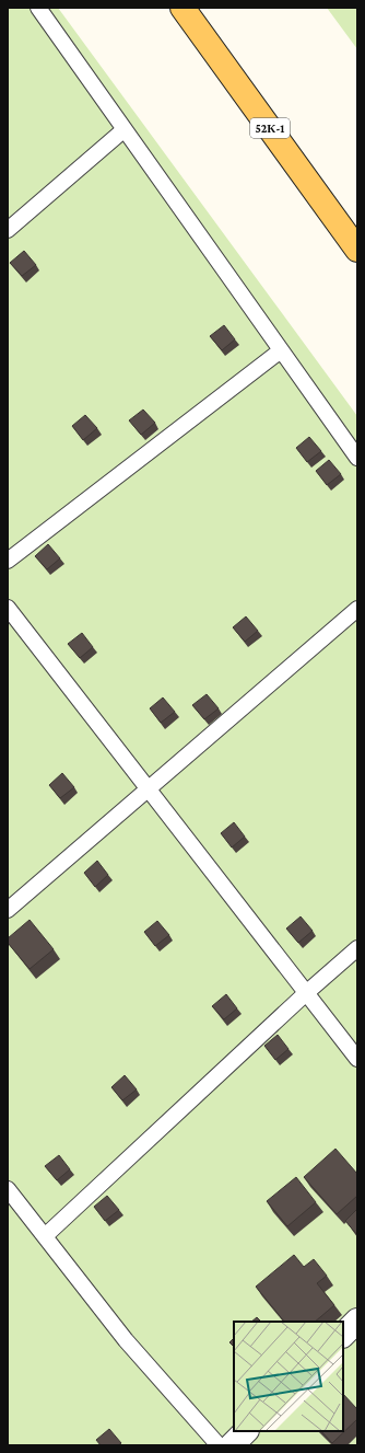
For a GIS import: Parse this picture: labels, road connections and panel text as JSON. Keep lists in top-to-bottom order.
{
  "streets": {
    "main road": ["52К-1"]
  }
}
